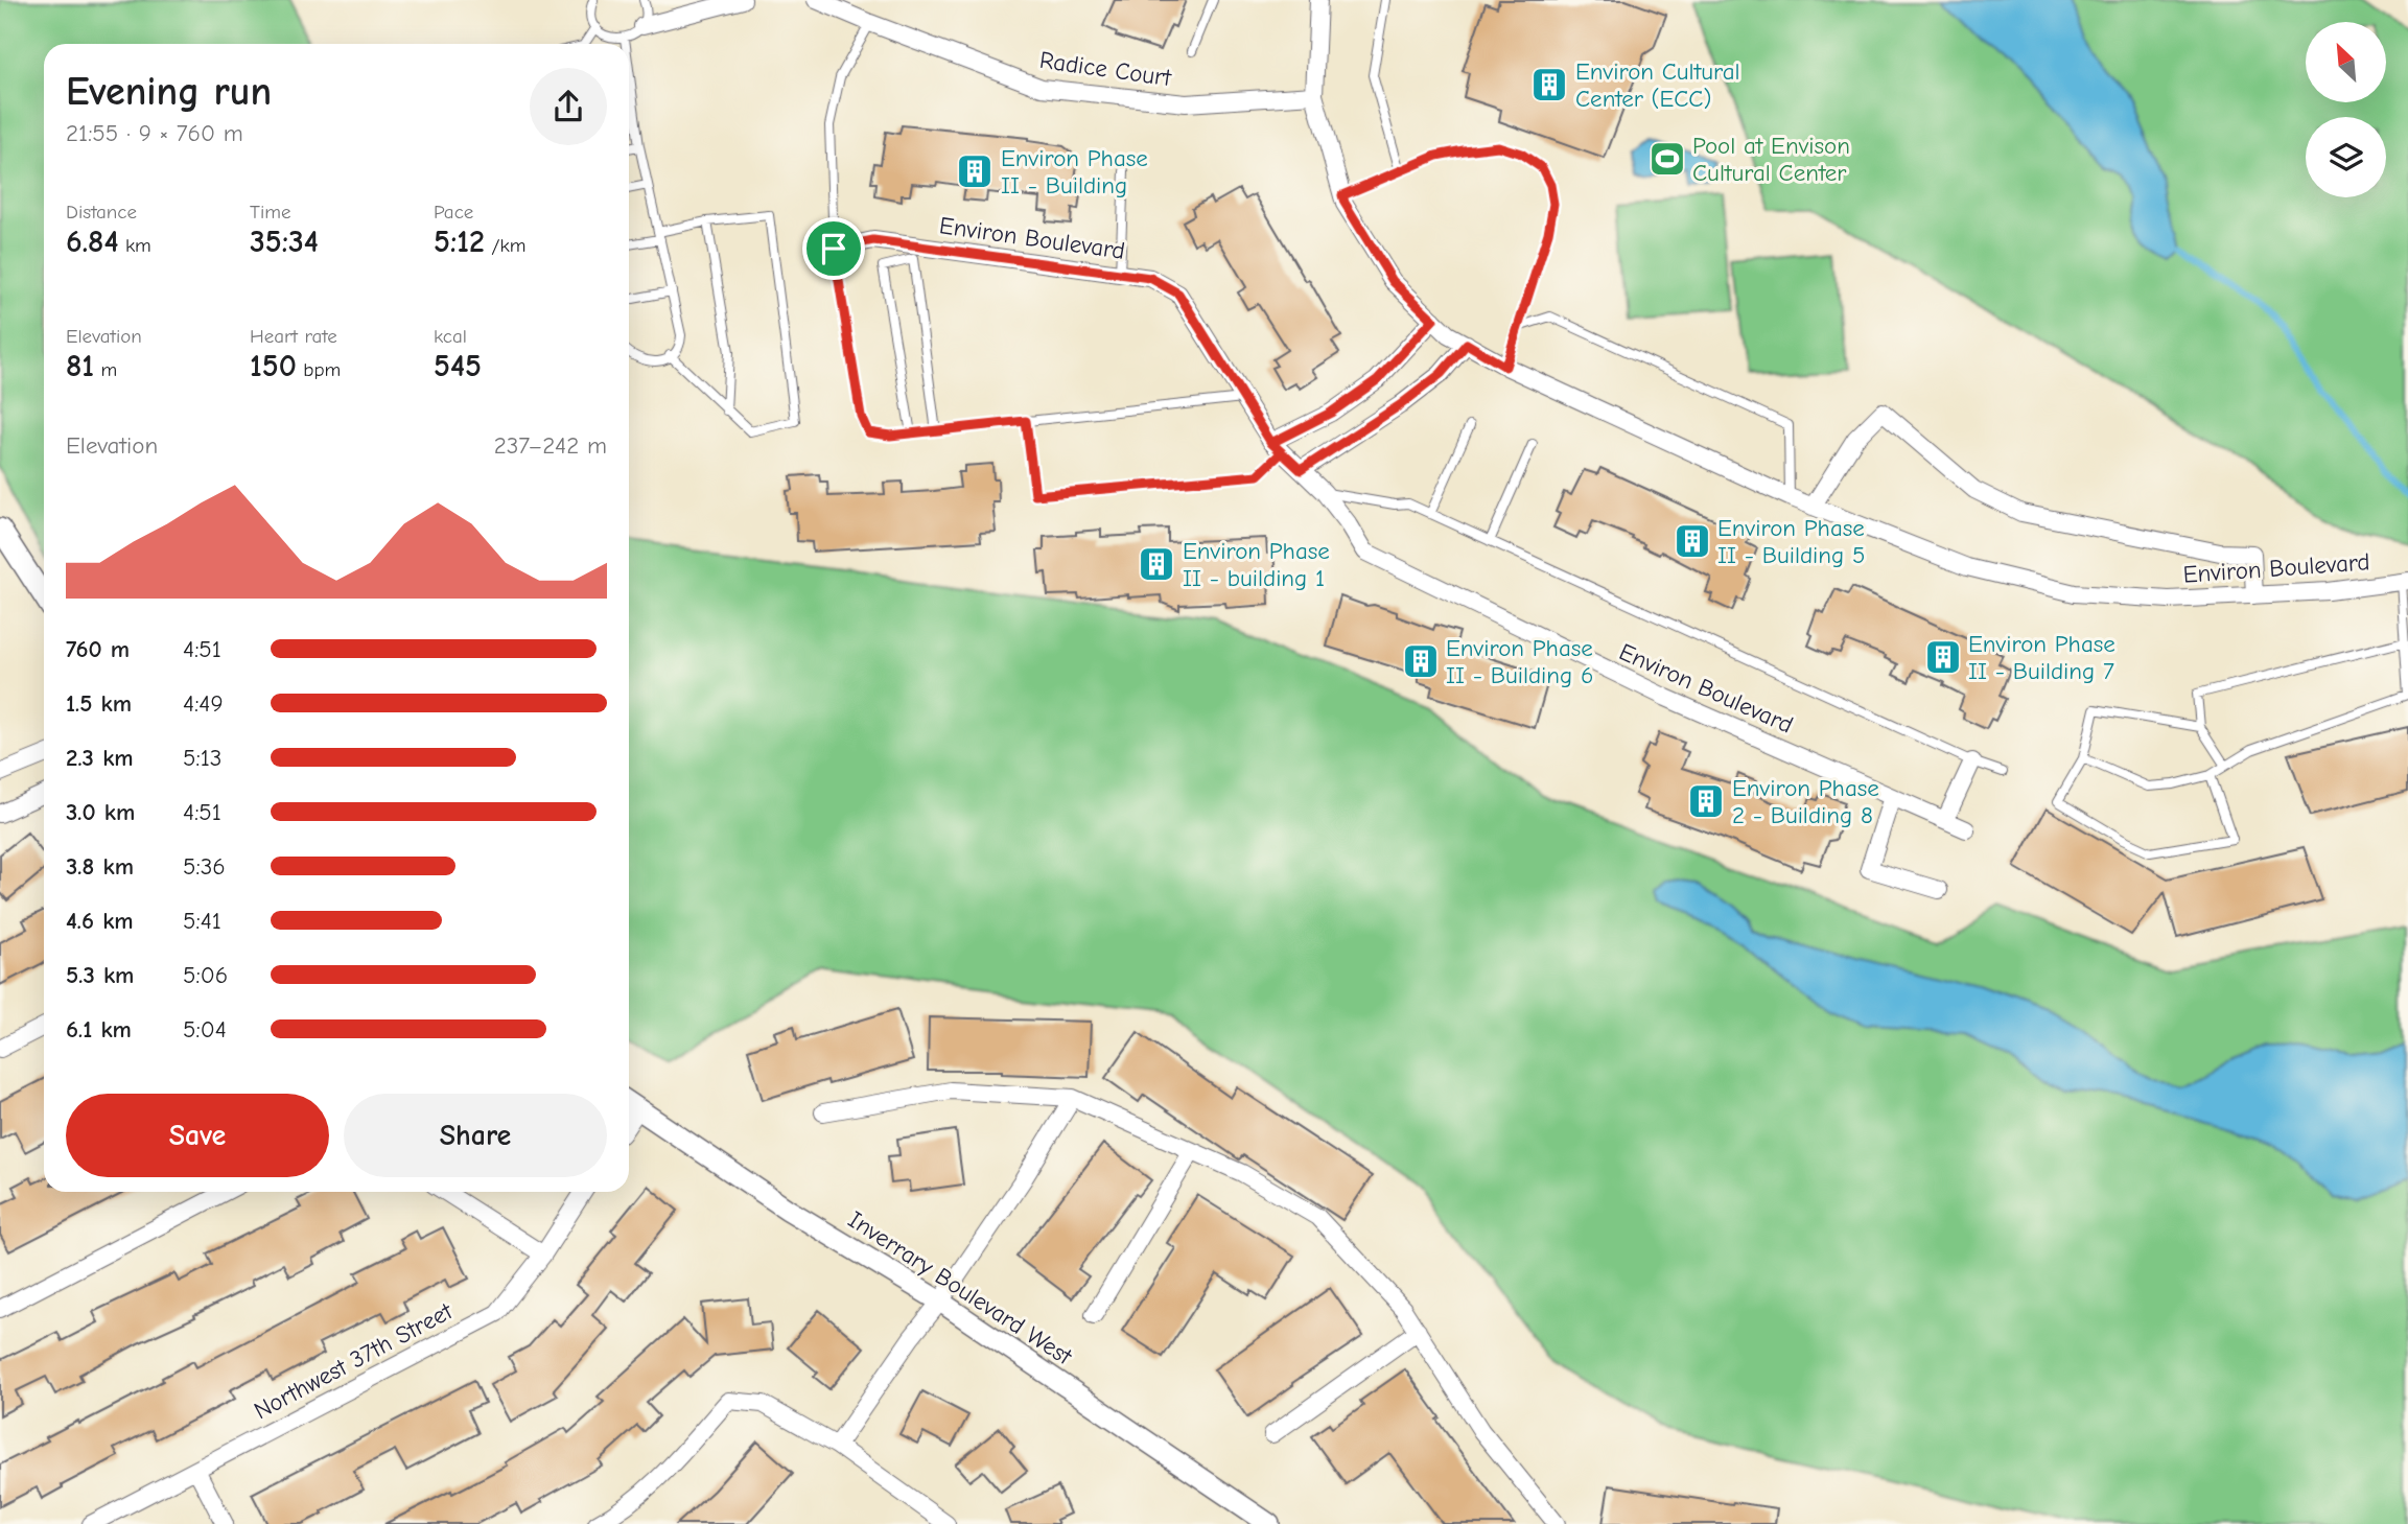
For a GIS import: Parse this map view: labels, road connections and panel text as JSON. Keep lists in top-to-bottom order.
{
  "streets": {
    "street": [
      "Radice Court",
      "Environ Boulevard",
      "Inverrary Boulevard West",
      "Northwest 37th Street"
    ]
  },
  "crossings": [
    ["Radice Court", "Environ Boulevard"]
  ],
  "places": {
    "building": [
      "Environ Cultural Center (ECC)",
      "Environ Phase II - Building",
      "Environ Phase II - Building 5",
      "Environ Phase II - building 1",
      "Environ Phase II - Building 7",
      "Environ Phase II - Building 6",
      "Environ Phase 2 - Building 8"
    ],
    "sports": ["Pool at Envison Cultural Center"]
  },
  "north": "top left",
  "page": {
    "heading": ["Evening run", "21:55 · 9 × 760 m"],
    "stats": [
      ["Distance", "6.84 km"],
      ["Time", "35:34"],
      ["Pace", "5:12 /km"],
      ["Elevation", "81 m"],
      ["Heart rate", "150 bpm"],
      ["kcal", "545"]
    ],
    "chart": ["Elevation", "237–242 m"],
    "list": [
      {
        "name": "760 m",
        "note": "4:51"
      },
      {
        "name": "1.5 km",
        "note": "4:49"
      },
      {
        "name": "2.3 km",
        "note": "5:13"
      },
      {
        "name": "3.0 km",
        "note": "4:51"
      },
      {
        "name": "3.8 km",
        "note": "5:36"
      },
      {
        "name": "4.6 km",
        "note": "5:41"
      },
      {
        "name": "5.3 km",
        "note": "5:06"
      },
      {
        "name": "6.1 km",
        "note": "5:04"
      }
    ],
    "buttons": ["Save", "Share"]
  }
}
